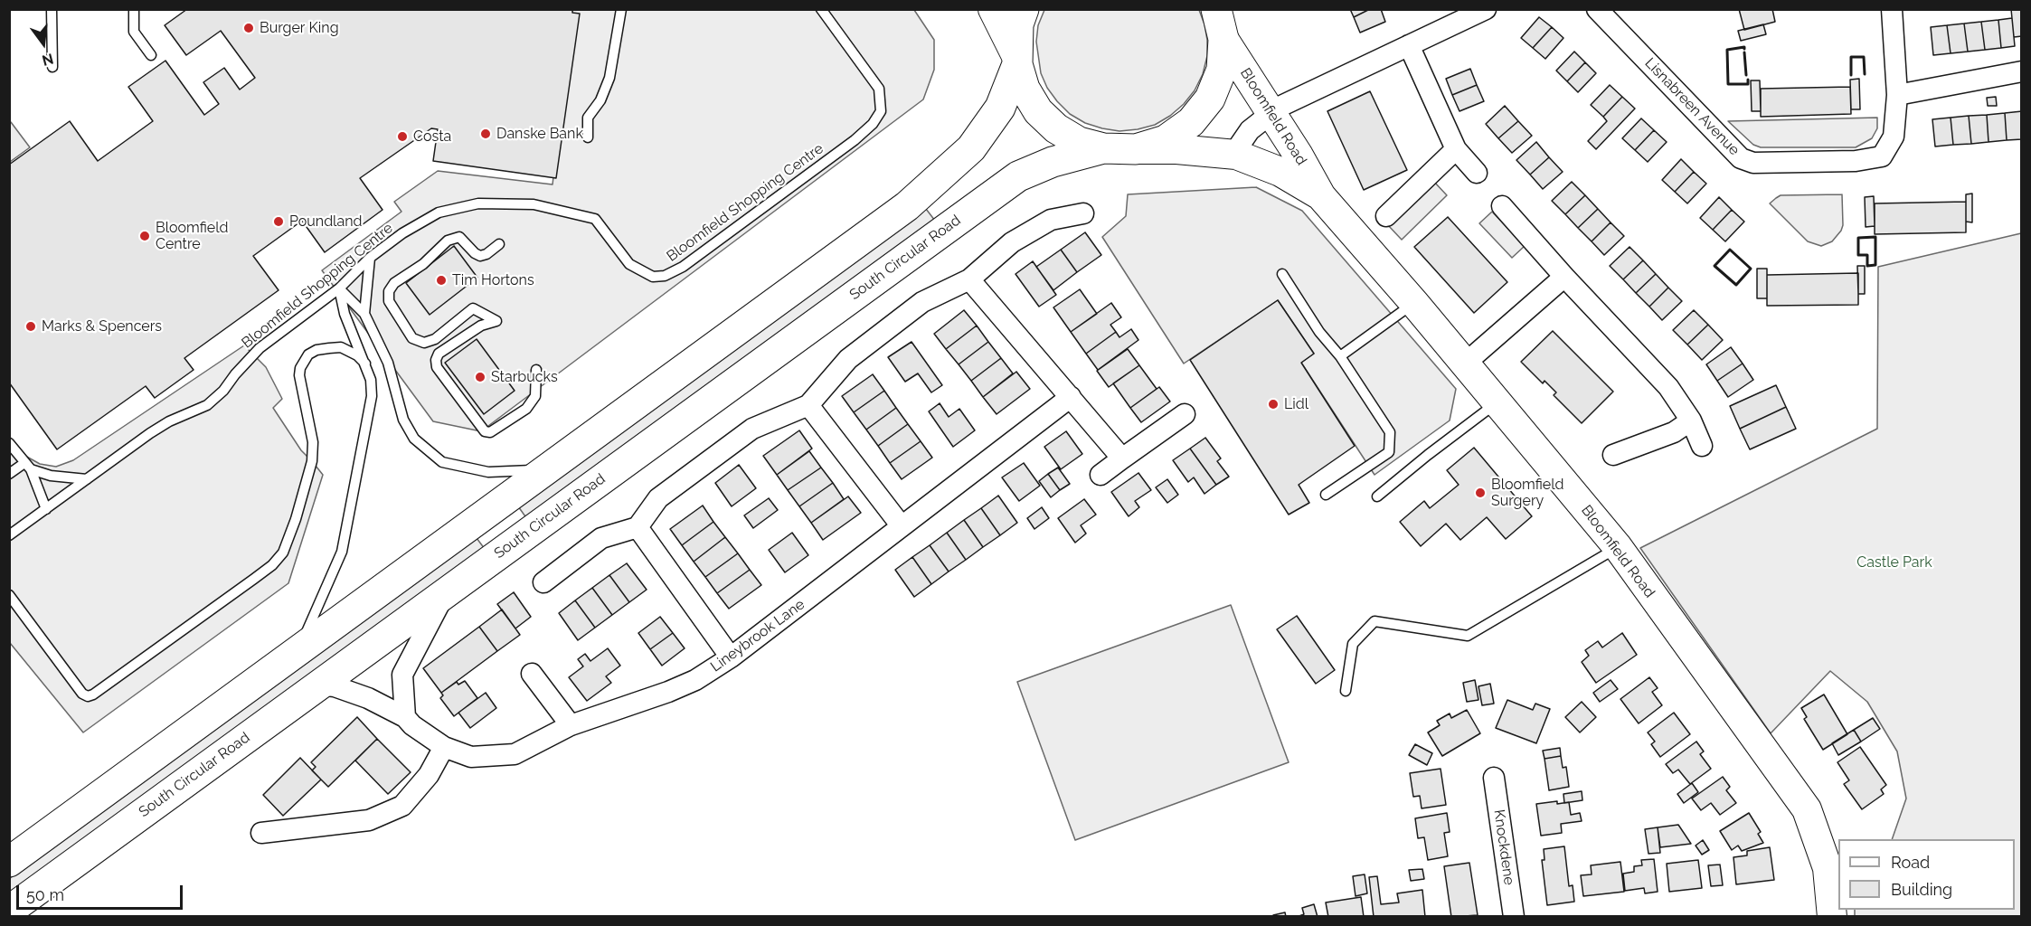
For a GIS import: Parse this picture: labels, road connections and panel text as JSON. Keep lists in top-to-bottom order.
{
  "streets": {
    "highway": ["South Circular Road"],
    "street": [
      "Lisnabreen Avenue",
      "Bloomfield Road",
      "Lineybrook Lane",
      "Knockdene"
    ],
    "lane": ["Bloomfield Shopping Centre"]
  },
  "crossings": [
    ["South Circular Road", "Lineybrook Lane"]
  ],
  "parks": ["Castle Park"],
  "places": [
    "Burger King",
    "Danske Bank",
    "Costa",
    "Poundland",
    "Bloomfield Centre",
    "Tim Hortons",
    "Marks & Spencers",
    "Starbucks",
    "Lidl",
    "Bloomfield Surgery"
  ],
  "legend": ["Road", "Building"],
  "scale_bar": "50 m",
  "north": "bottom"
}
